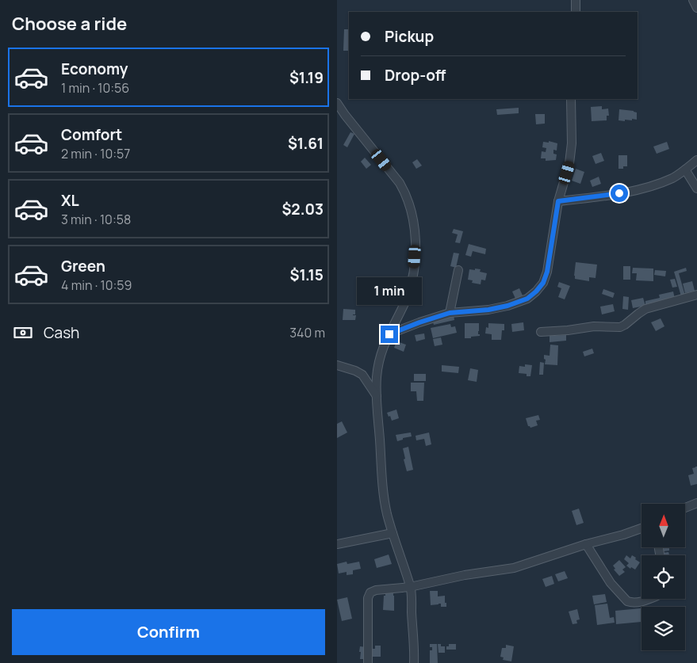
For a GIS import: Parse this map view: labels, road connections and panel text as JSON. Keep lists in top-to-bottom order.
{
  "north": "top",
  "page": {
    "heading": "Choose a ride",
    "banner": ["Pickup", "Drop-off"],
    "list": [
      {
        "name": "Economy",
        "note": "1 min · 10:56",
        "value": "$1.19"
      },
      {
        "name": "Comfort",
        "note": "2 min · 10:57",
        "value": "$1.61"
      },
      {
        "name": "XL",
        "note": "3 min · 10:58",
        "value": "$2.03"
      },
      {
        "name": "Green",
        "note": "4 min · 10:59",
        "value": "$1.15"
      }
    ],
    "bubble": "1 min",
    "pay": ["Cash", "340 m"],
    "buttons": "Confirm"
  }
}
